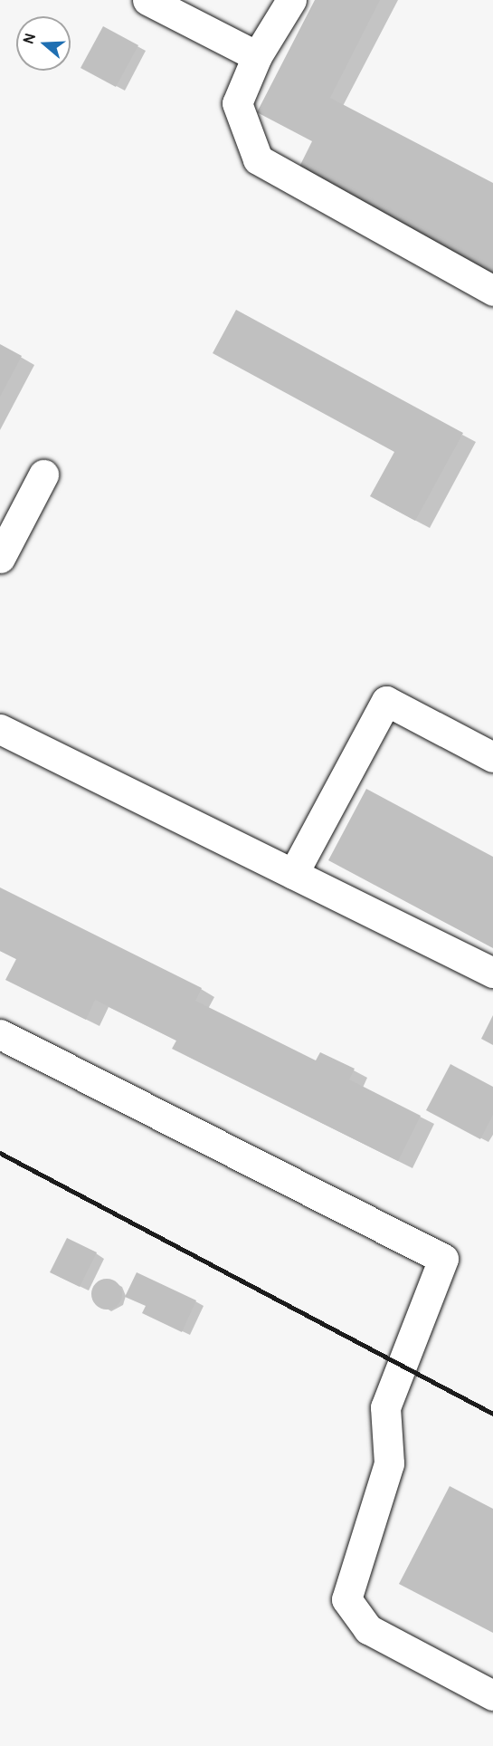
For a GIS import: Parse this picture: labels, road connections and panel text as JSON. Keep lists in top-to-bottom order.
{
  "north": "left"
}
